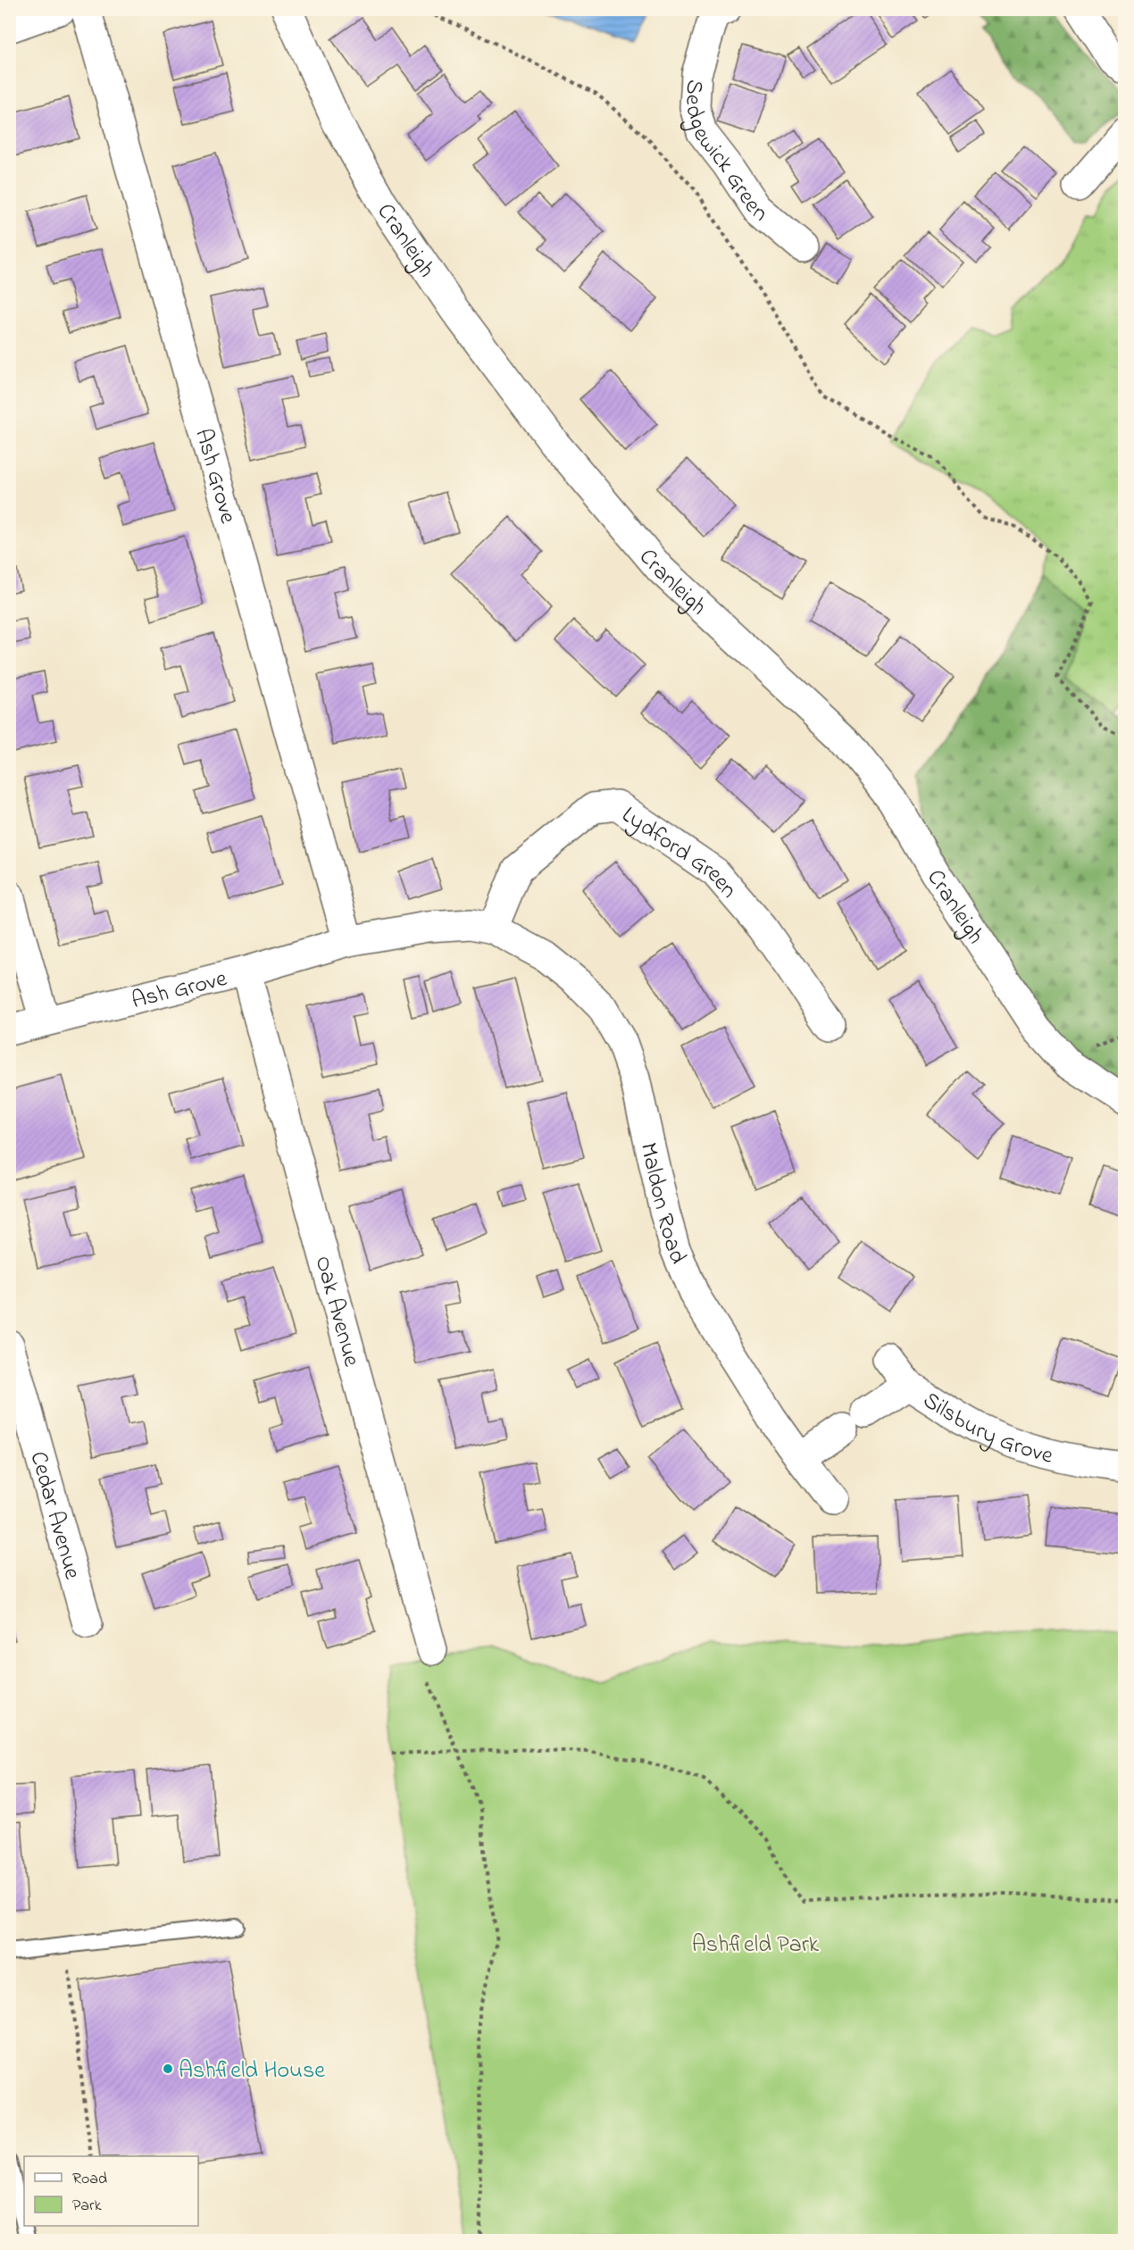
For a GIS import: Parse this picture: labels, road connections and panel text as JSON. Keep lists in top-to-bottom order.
{
  "streets": {
    "street": [
      "Sedgewick Green",
      "Cranleigh",
      "Ash Grove",
      "Lydford Green",
      "Maldon Road",
      "Oak Avenue",
      "Silsbury Grove",
      "Cedar Avenue"
    ]
  },
  "crossings": [
    ["Ash Grove", "Lydford Green"],
    ["Ash Grove", "Maldon Road"],
    ["Ash Grove", "Oak Avenue"],
    ["Lydford Green", "Maldon Road"],
    ["Maldon Road", "Silsbury Grove"]
  ],
  "parks": ["Ashfield Park"],
  "places": ["Ashfield House"],
  "legend": ["Road", "Park"]
}
